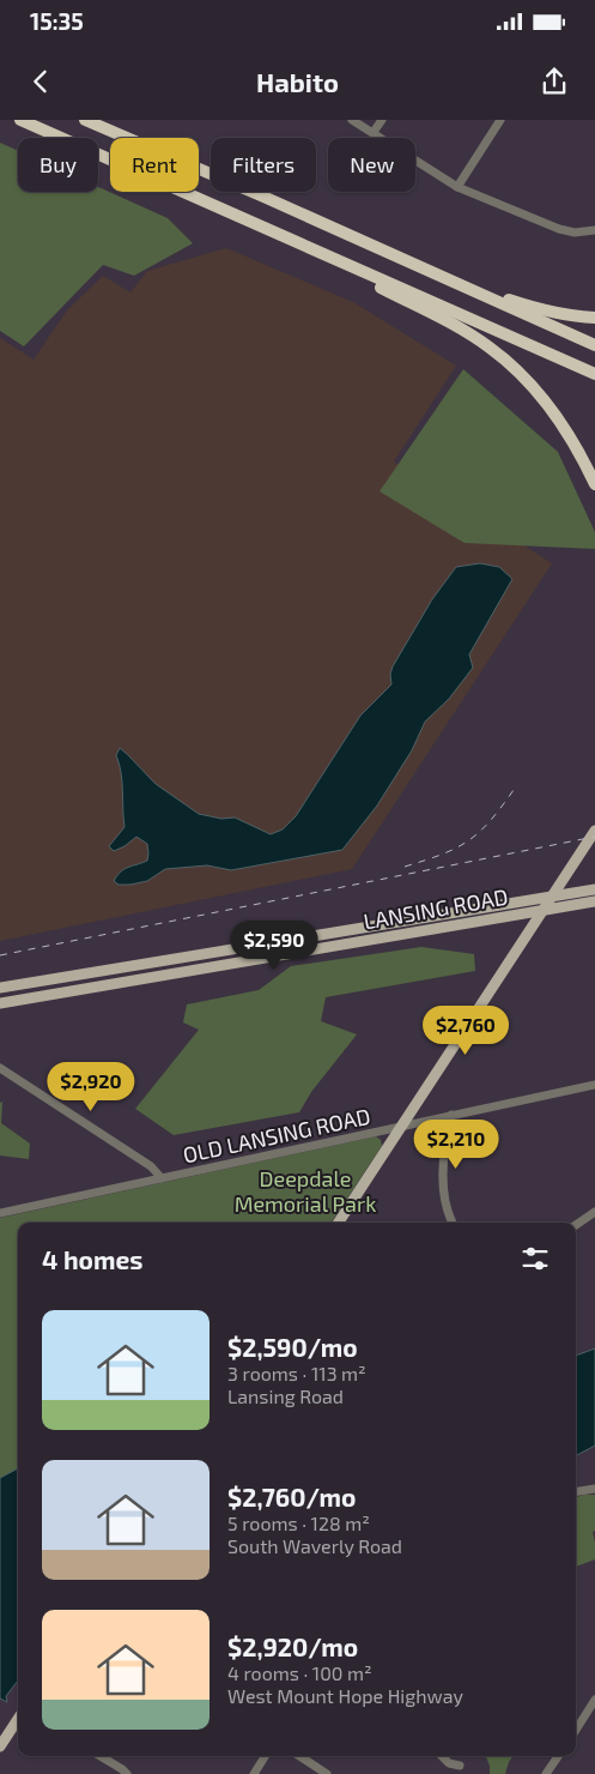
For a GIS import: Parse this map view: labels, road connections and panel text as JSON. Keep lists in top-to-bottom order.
{
  "streets": {
    "main road": ["LANSING ROAD"],
    "street": ["OLD LANSING ROAD"]
  },
  "parks": ["Deepdale Memorial Park"],
  "page": {
    "status": "15:35",
    "header": "Habito",
    "chip": [
      "Buy",
      "Rent",
      "Filters",
      "New"
    ],
    "price": [
      "$2,590",
      "$2,760",
      "$2,920",
      "$2,210"
    ],
    "heading": "4 homes",
    "list": [
      {
        "name": "$2,590/mo",
        "note": "3 rooms · 113 m² · Lansing Road"
      },
      {
        "name": "$2,760/mo",
        "note": "5 rooms · 128 m² · South Waverly Road"
      },
      {
        "name": "$2,920/mo",
        "note": "4 rooms · 100 m² · West Mount Hope Highway"
      }
    ]
  }
}
